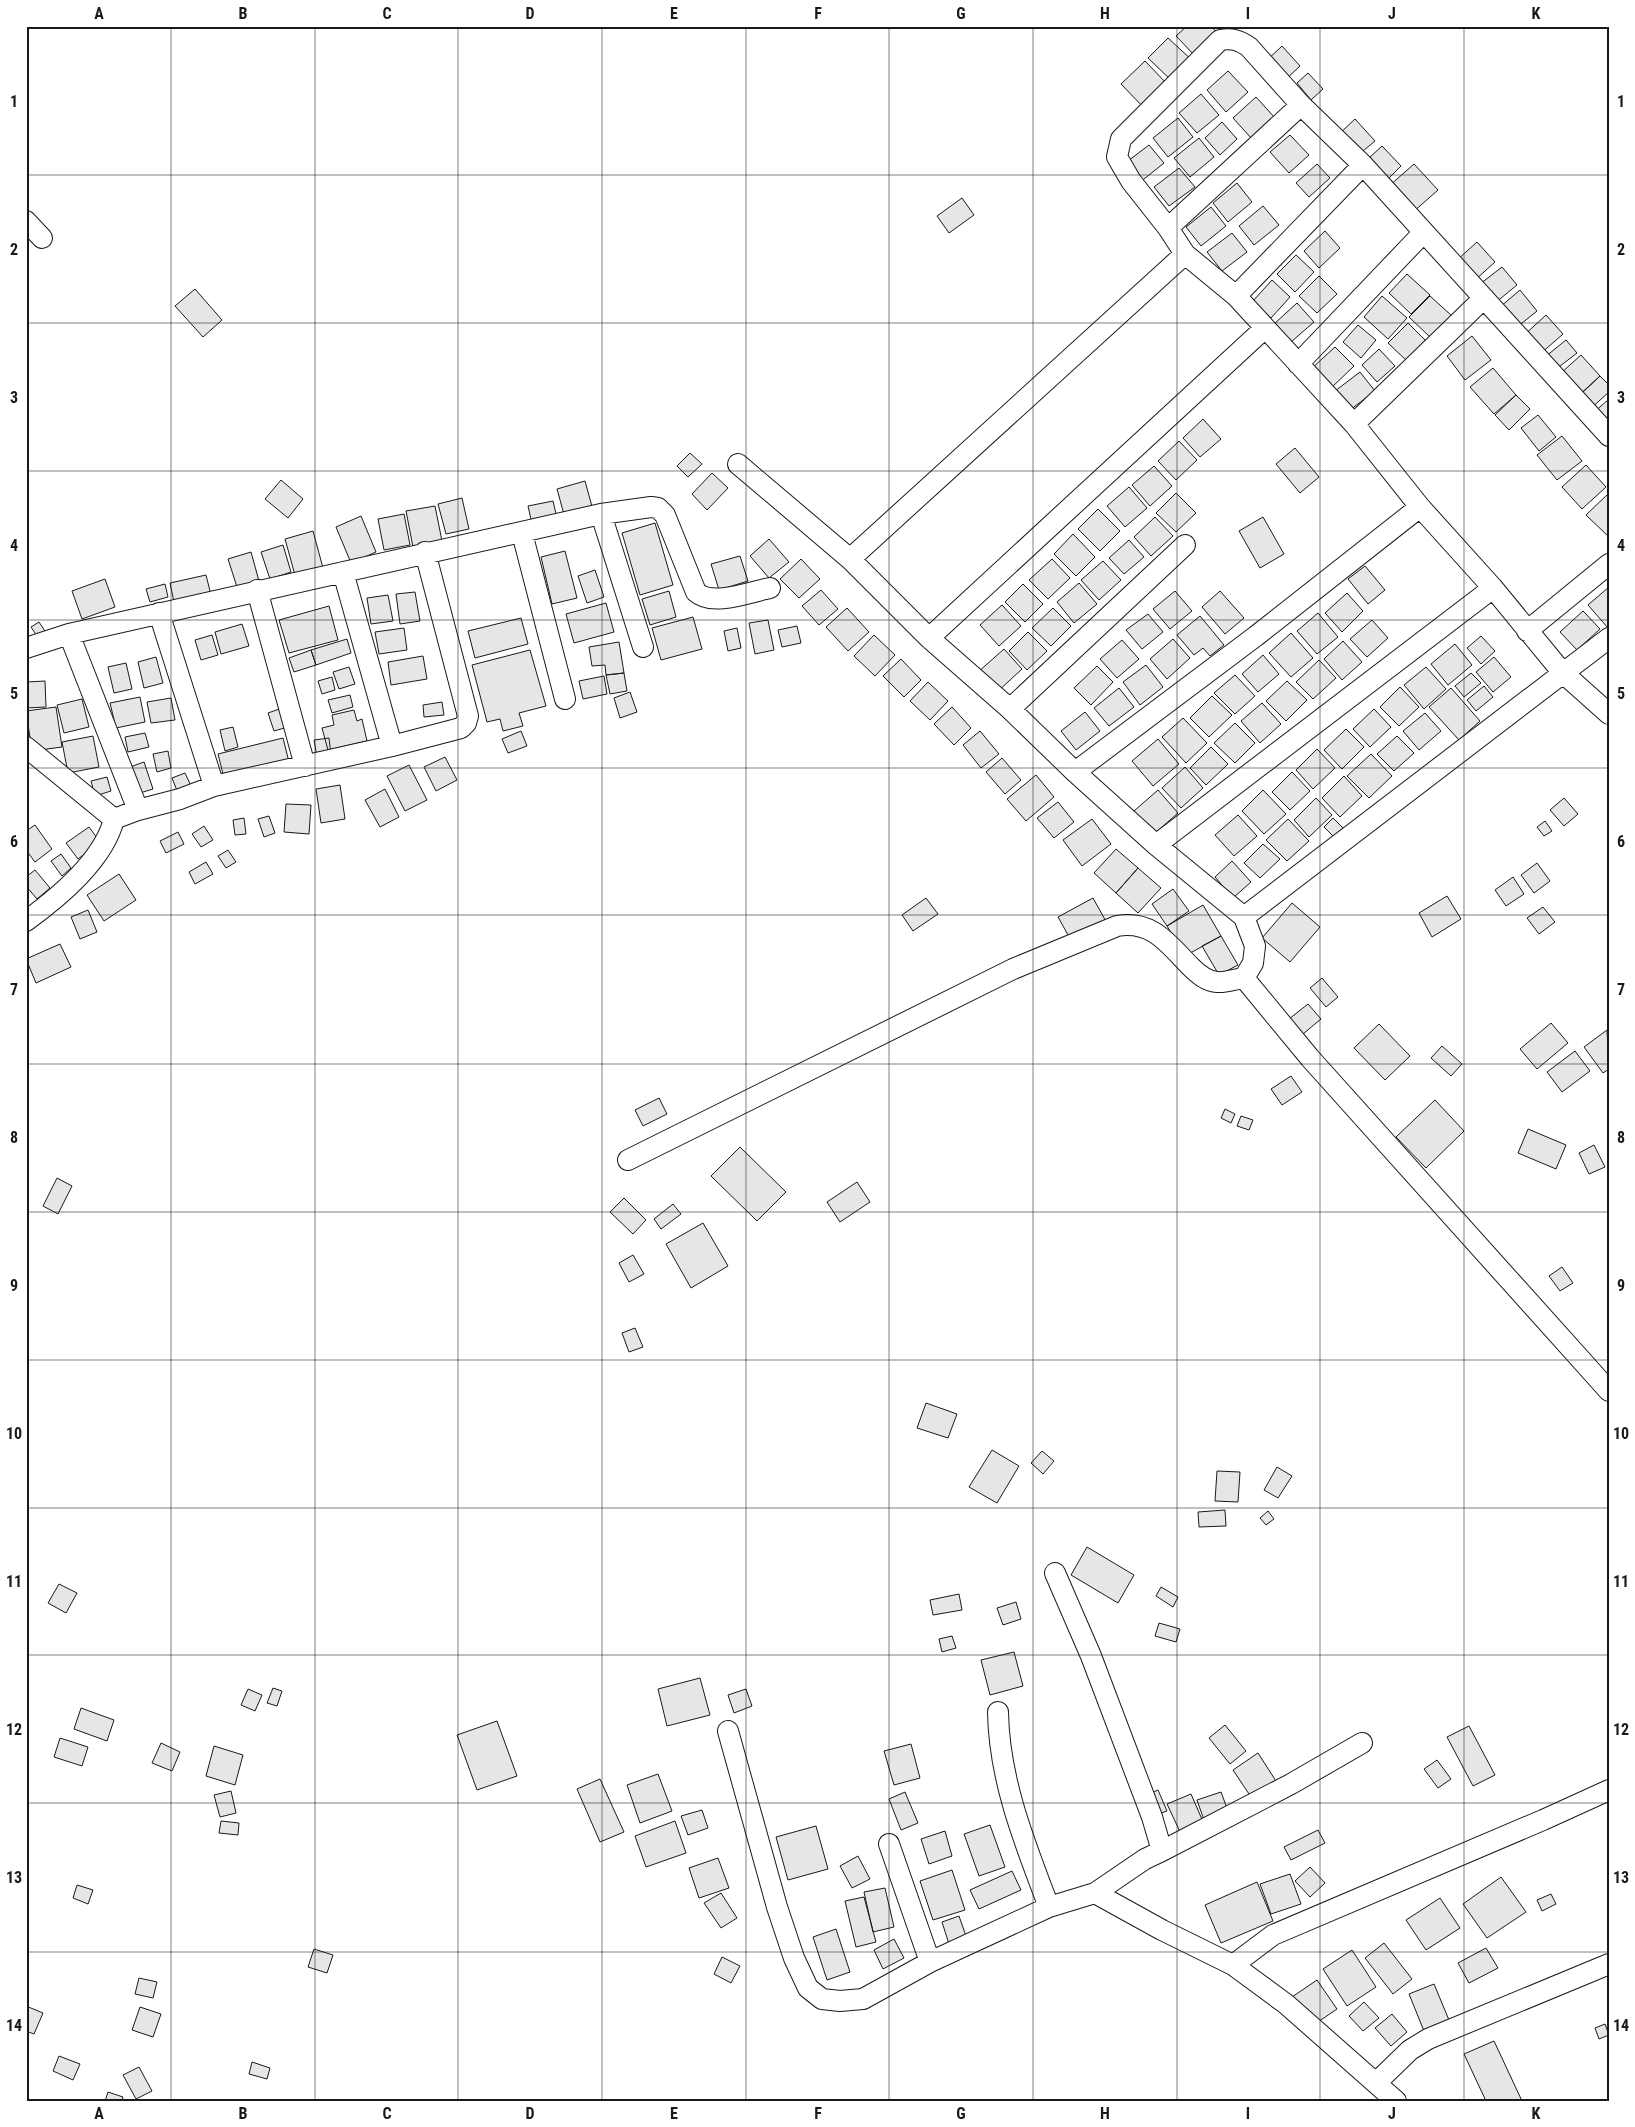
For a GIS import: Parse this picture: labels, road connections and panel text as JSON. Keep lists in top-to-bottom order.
{
  "grid": {
    "columns": [
      "A",
      "B",
      "C",
      "D",
      "E",
      "F",
      "G",
      "H",
      "I",
      "J",
      "K"
    ],
    "rows": [
      "1",
      "2",
      "3",
      "4",
      "5",
      "6",
      "7",
      "8",
      "9",
      "10",
      "11",
      "12",
      "13",
      "14"
    ]
  }
}
